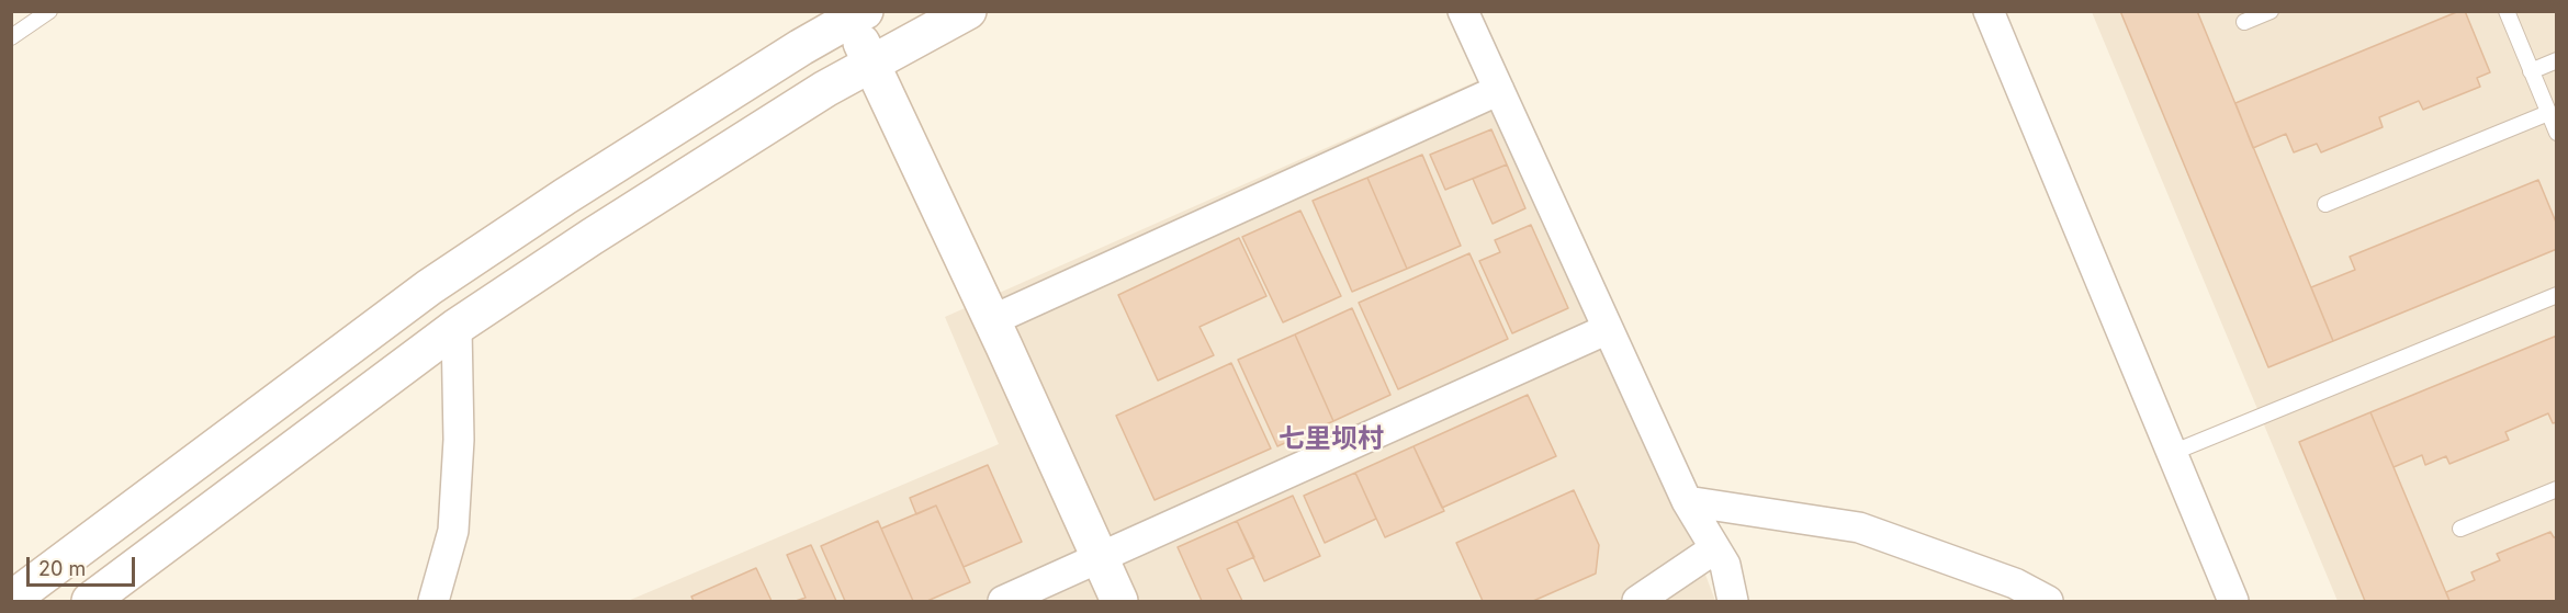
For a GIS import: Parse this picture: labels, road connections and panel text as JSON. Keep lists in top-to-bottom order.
{
  "districts": ["七里坝村"],
  "scale_bar": "20 m"
}
